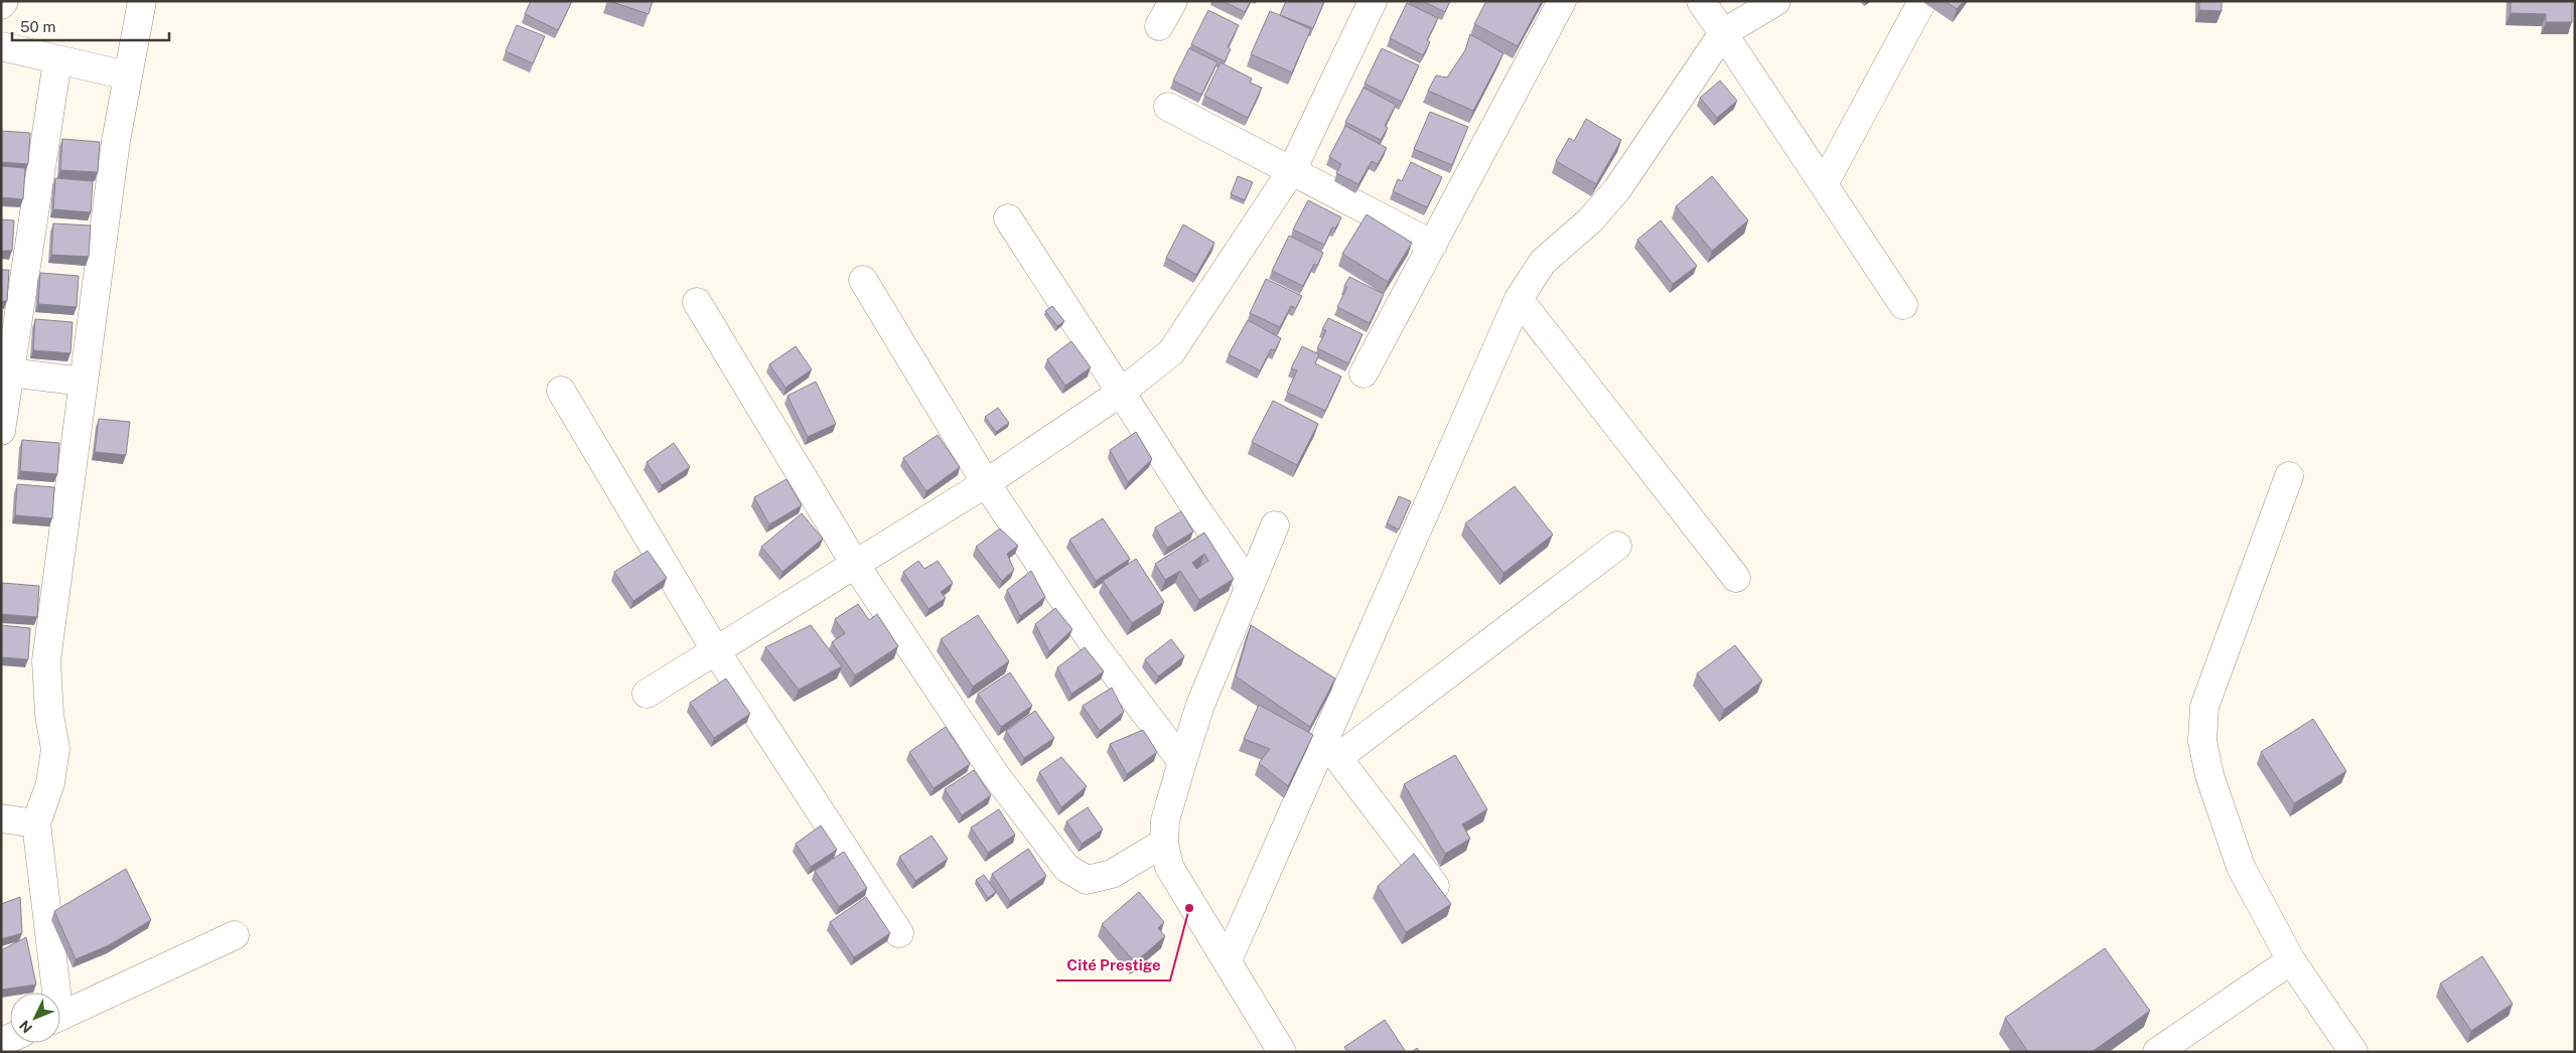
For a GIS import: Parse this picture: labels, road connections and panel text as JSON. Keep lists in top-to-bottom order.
{
  "places": ["Cité Prestige"],
  "scale_bar": "50 m",
  "north": "bottom left"
}
